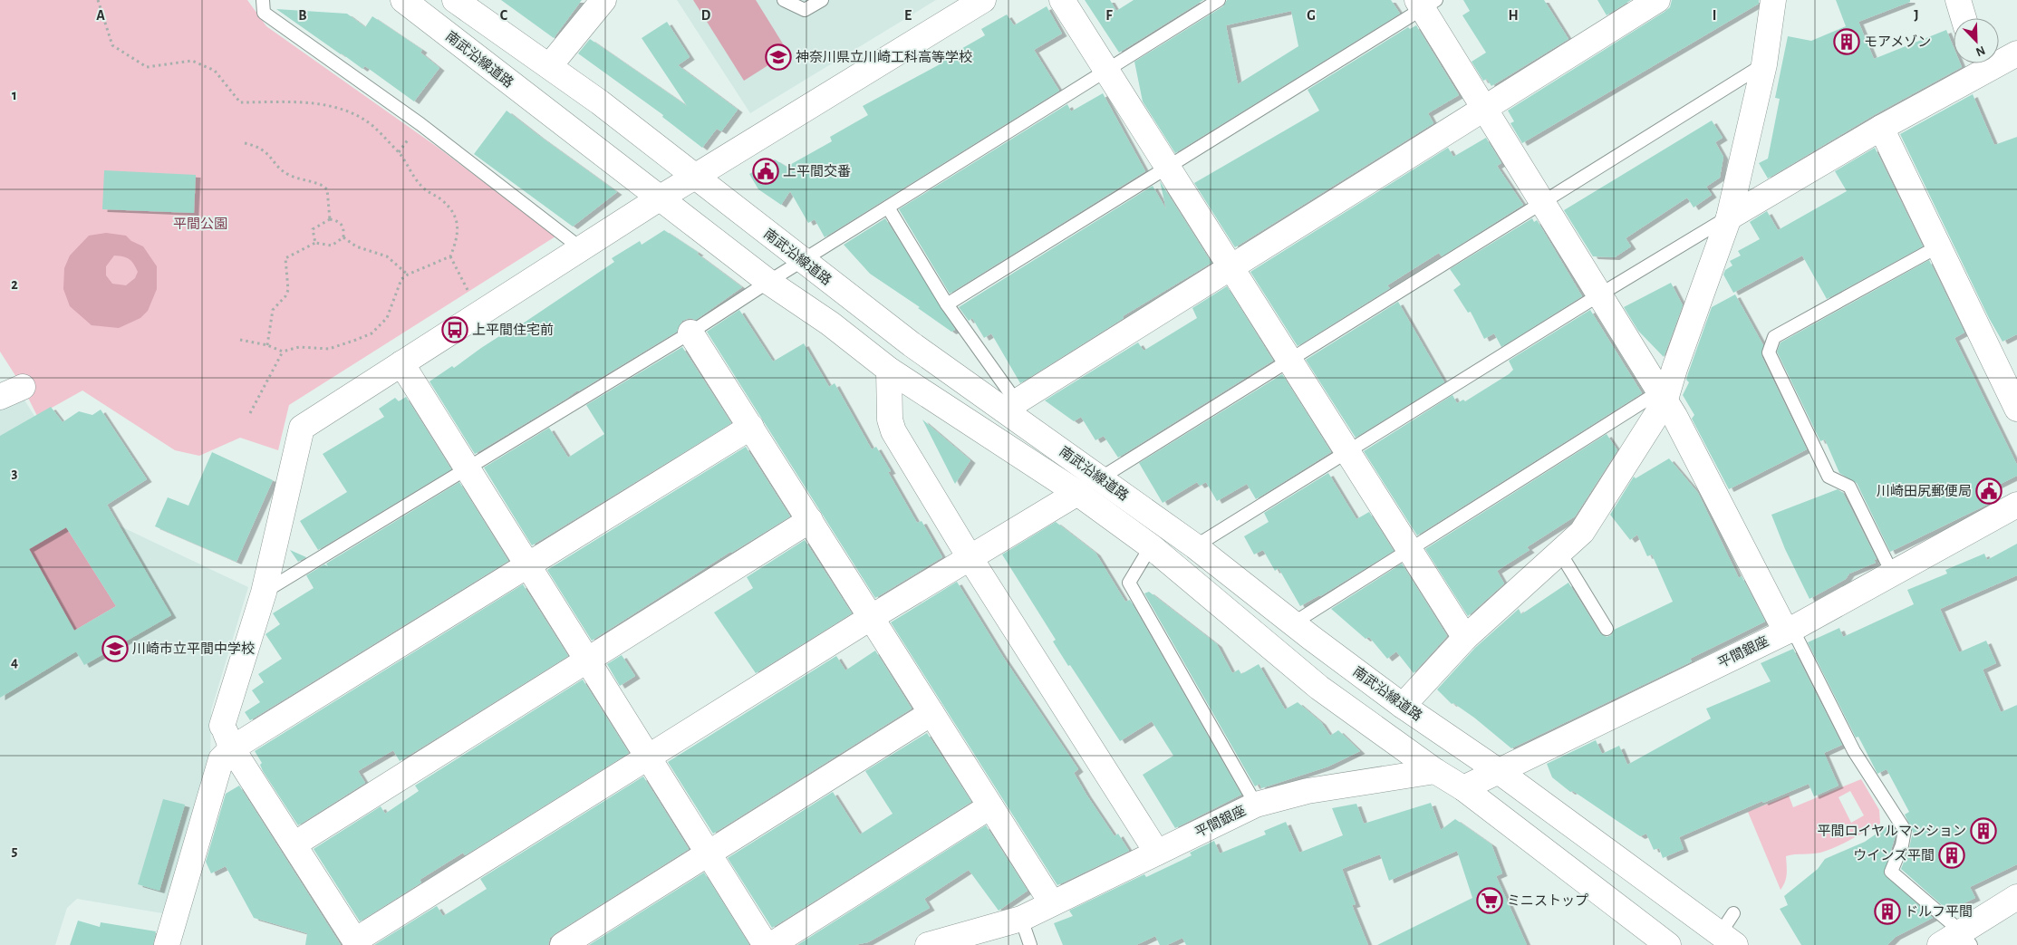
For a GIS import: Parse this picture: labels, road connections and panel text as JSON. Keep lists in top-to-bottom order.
{
  "streets": {
    "street": ["南武沿線道路", "平間銀座"]
  },
  "crossings": [
    ["南武沿線道路", "平間銀座"]
  ],
  "parks": ["平間公園"],
  "places": {
    "building": [
      "モアメゾン",
      "平間ロイヤルマンション",
      "ウインズ平間",
      "ドルフ平間"
    ],
    "school or university": ["神奈川県立川崎工科高等学校", "川崎市立平間中学校"],
    "public building": ["上平間交番", "川崎田尻郵便局"],
    "bus stop": ["上平間住宅前"],
    "supermarket": ["ミニストップ"]
  },
  "north": "bottom right",
  "grid": {
    "columns": [
      "A",
      "B",
      "C",
      "D",
      "E",
      "F",
      "G",
      "H",
      "I",
      "J"
    ],
    "rows": [
      "1",
      "2",
      "3",
      "4",
      "5"
    ]
  }
}
